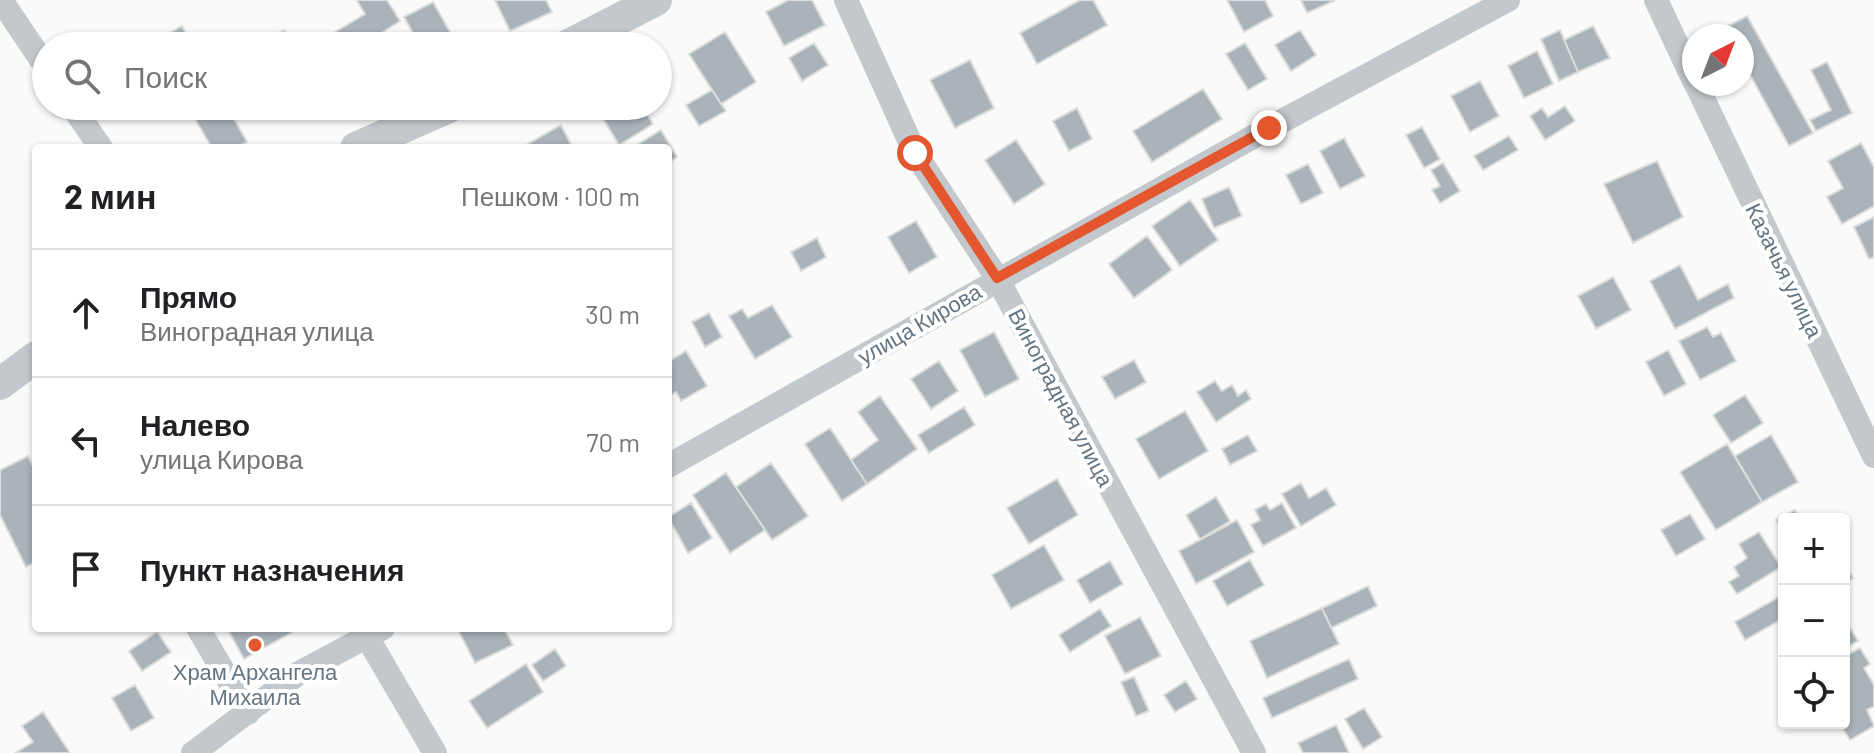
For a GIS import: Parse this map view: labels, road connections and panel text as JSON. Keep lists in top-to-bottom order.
{
  "streets": {
    "street": ["Казачья улица", "улица Кирова", "Виноградная улица"]
  },
  "crossings": [
    ["улица Кирова", "Виноградная улица"]
  ],
  "places": ["Храм Архангела Михаила"],
  "north": "top right",
  "page": {
    "search": "Поиск",
    "heading": ["2 мин", "Пешком · 100 m"],
    "list": [
      ["Прямо", "Виноградная улица", "30 m"],
      ["Налево", "улица Кирова", "70 m"],
      "Пункт назначения"
    ],
    "map_buttons": ["+", "−"]
  }
}
